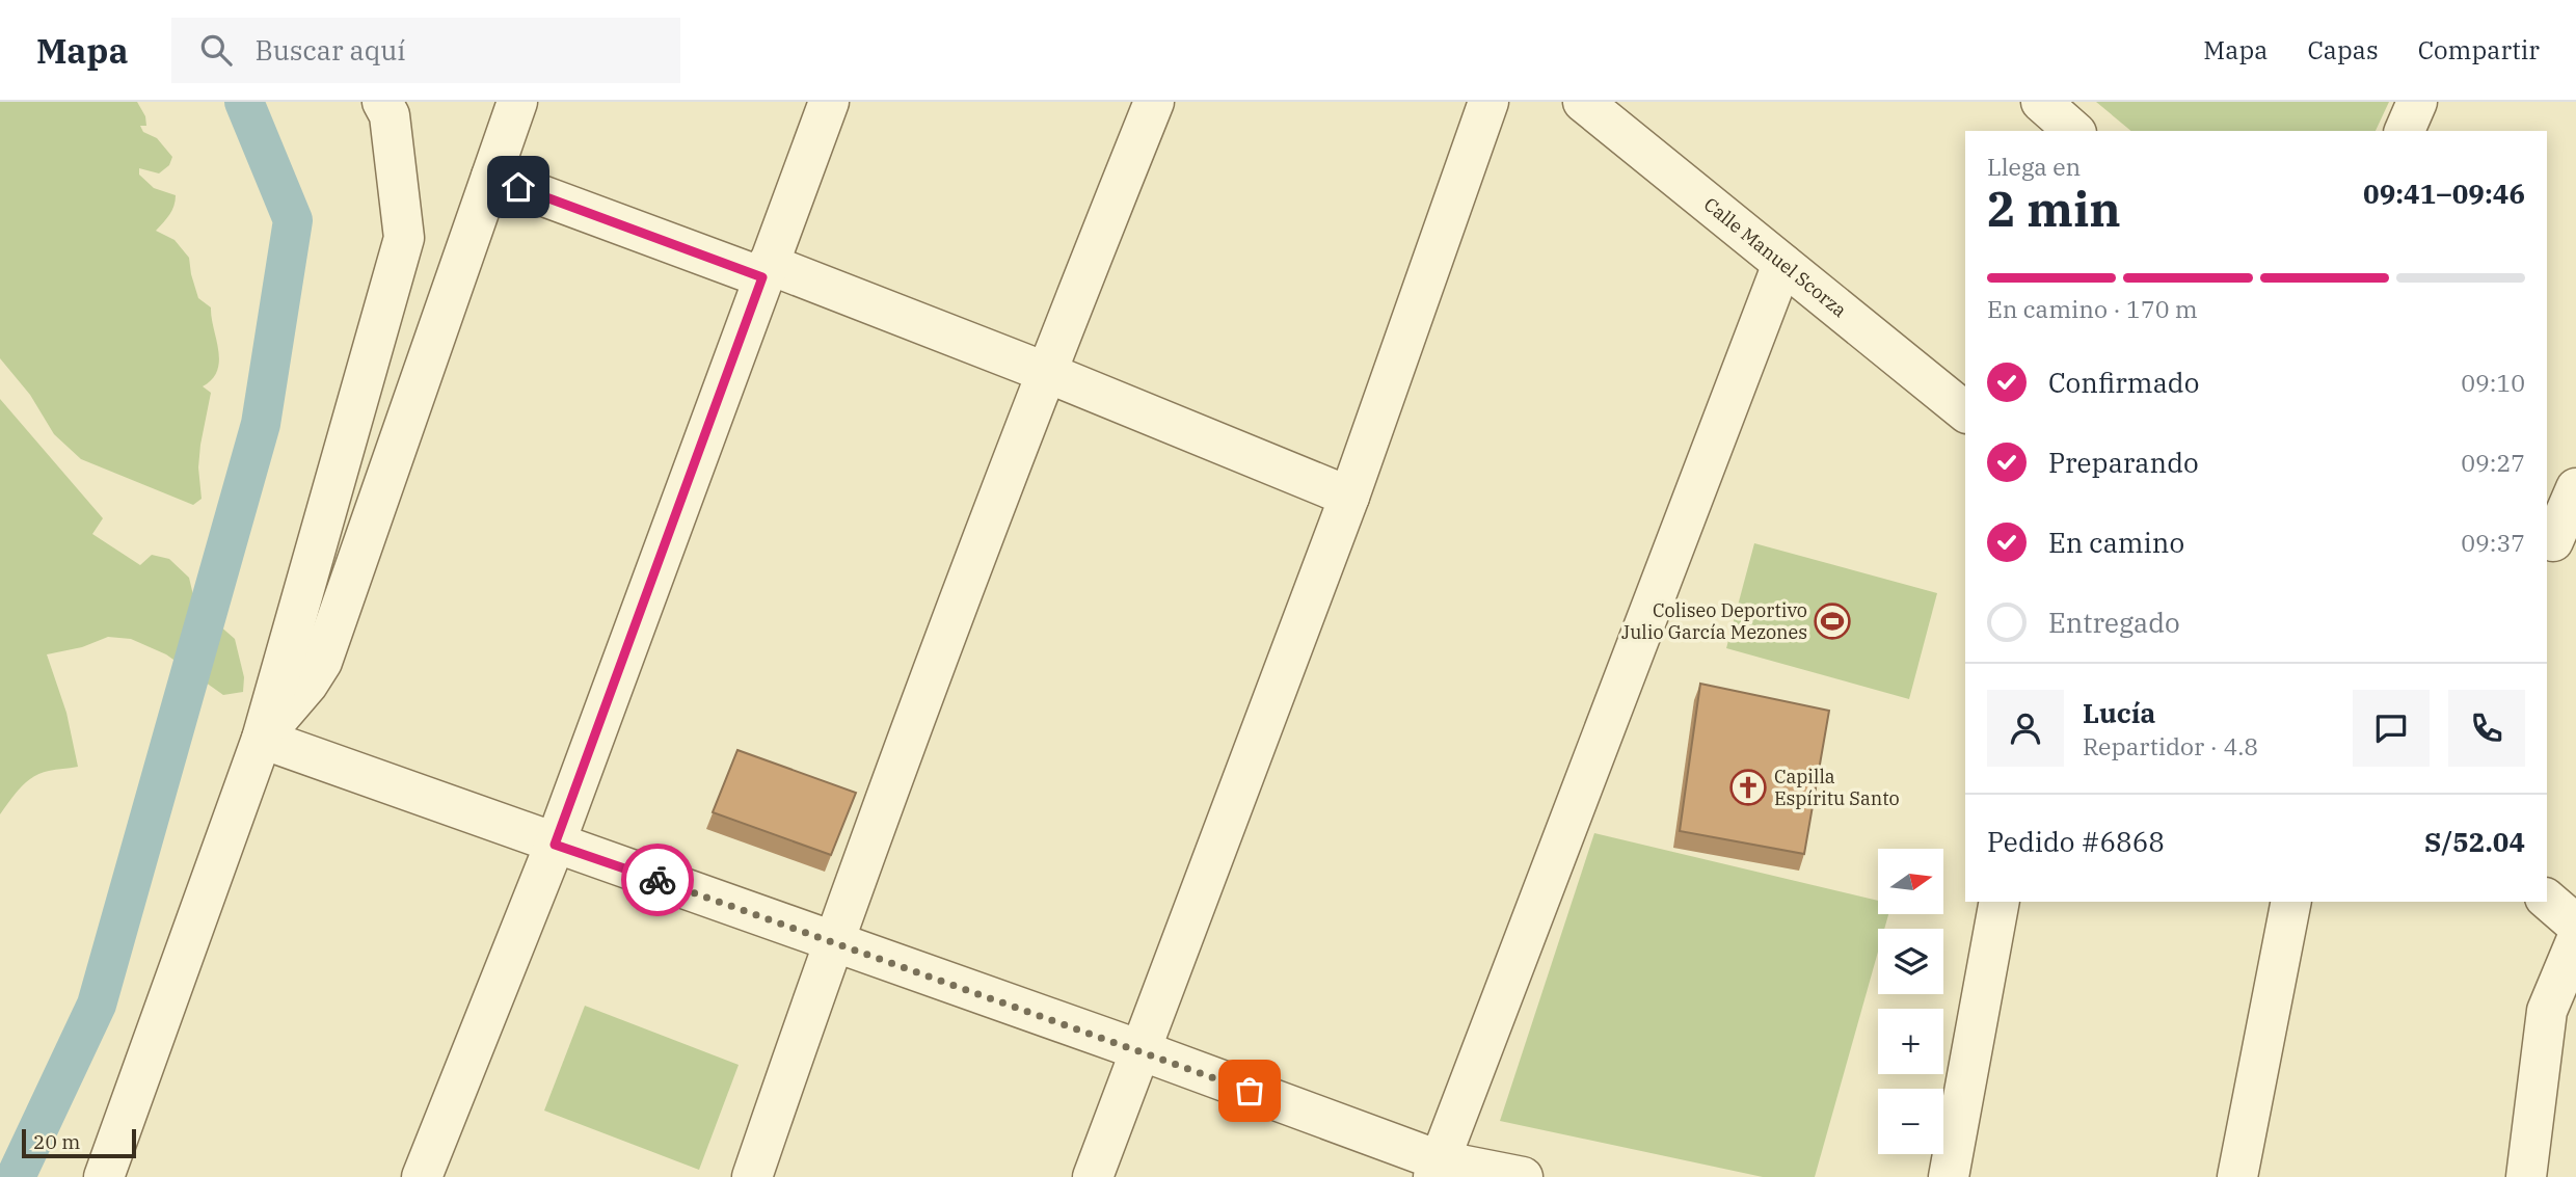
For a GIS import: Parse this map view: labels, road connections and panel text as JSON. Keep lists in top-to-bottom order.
{
  "streets": {
    "street": ["Calle Manuel Scorza"]
  },
  "places": {
    "sports": ["Coliseo Deportivo Julio García Mezones"],
    "church": ["Capilla Espíritu Santo"]
  },
  "scale_bar": "20 m",
  "north": "right",
  "page": {
    "header": "Mapa",
    "search": "Buscar aquí",
    "nav": ["Mapa", "Capas", "Compartir"],
    "heading": ["2 min", "Llega en", "09:41–09:46"],
    "panel": [
      "Lucía",
      "Repartidor · 4.8",
      "Pedido #6868",
      "S/52.04"
    ],
    "bar": "En camino · 170 m",
    "list": [
      ["Confirmado", "09:10"],
      ["Preparando", "09:27"],
      ["En camino", "09:37"],
      "Entregado"
    ],
    "map_buttons": ["+", "−"],
    "scale": "20 m"
  }
}
